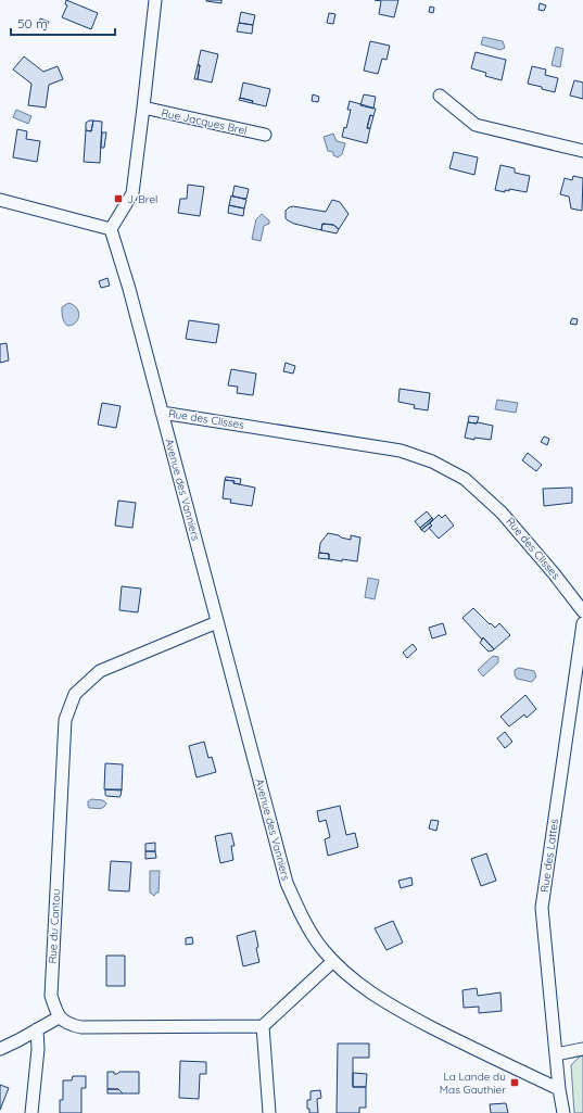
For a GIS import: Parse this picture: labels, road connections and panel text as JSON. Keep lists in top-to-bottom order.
{
  "streets": {
    "street": [
      "Rue Jacques Brel",
      "Rue des Clisses",
      "Avenue des Vanniers",
      "Rue des Lattes",
      "Rue du Cantou"
    ]
  },
  "crossings": [
    ["Rue des Clisses", "Avenue des Vanniers"],
    ["Avenue des Vanniers", "Rue des Lattes"],
    ["Avenue des Vanniers", "Rue du Cantou"]
  ],
  "places": {
    "transit": ["J. Brel", "La Lande du Mas Gauthier"]
  },
  "scale_bar": "50 m"
}
